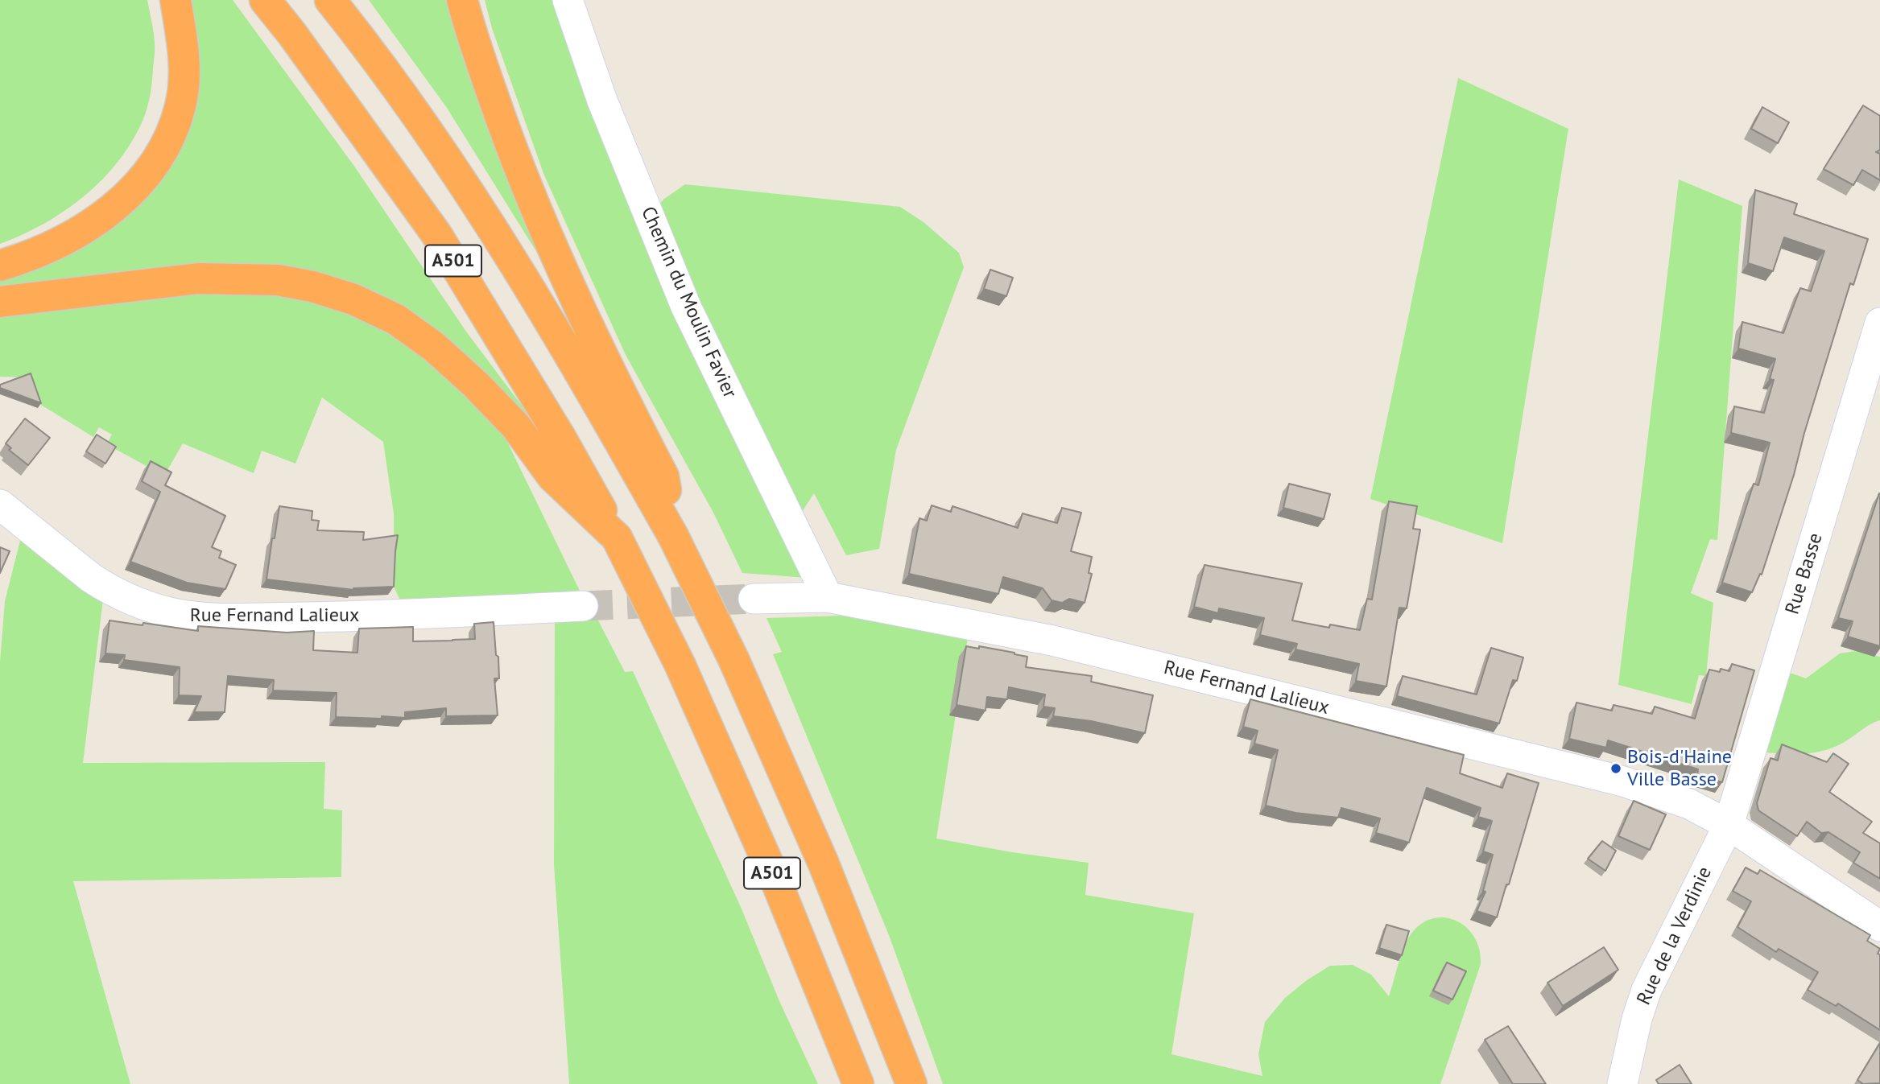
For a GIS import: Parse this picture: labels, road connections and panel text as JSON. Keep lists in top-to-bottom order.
{
  "streets": {
    "highway": ["A501"],
    "street": [
      "Chemin du Moulin Favier",
      "Rue Basse",
      "Rue Fernand Lalieux",
      "Rue de la Verdinie"
    ]
  },
  "crossings": [
    ["Chemin du Moulin Favier", "Rue Fernand Lalieux"],
    ["Rue Basse", "Rue Fernand Lalieux"],
    ["Rue Basse", "Rue de la Verdinie"],
    ["Rue Fernand Lalieux", "Rue de la Verdinie"]
  ],
  "places": ["Bois-d'Haine Ville Basse"]
}
